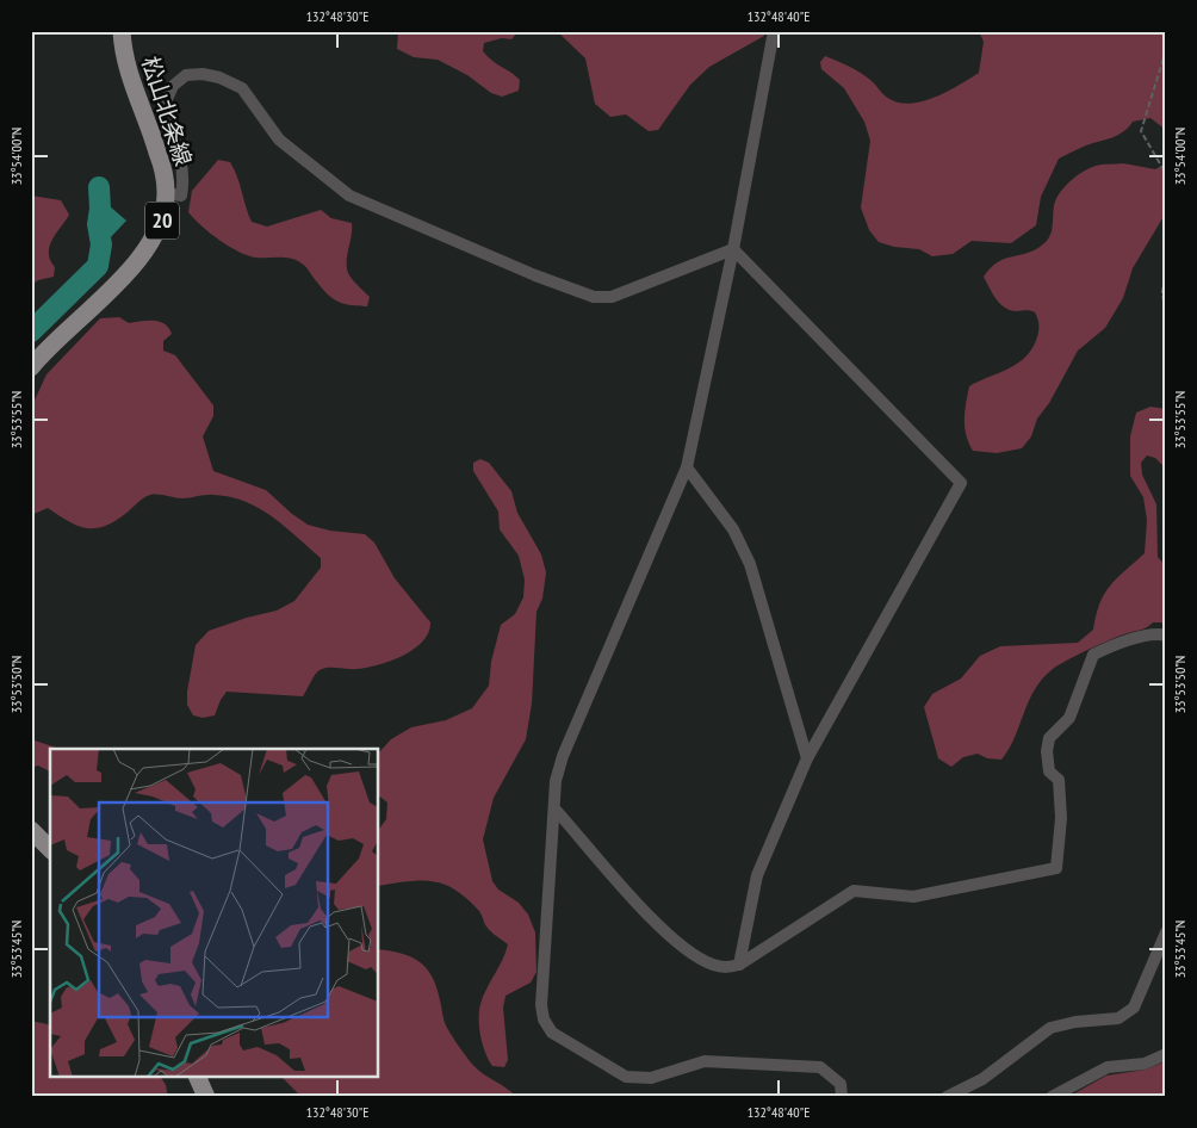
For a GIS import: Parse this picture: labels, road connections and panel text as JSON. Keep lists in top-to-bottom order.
{
  "streets": {
    "main road": ["松山北条線", "20"]
  },
  "coordinates": [
    "132°48'30\"E",
    "132°48'40\"E",
    "33°54'00\"N",
    "33°53'55\"N",
    "33°53'50\"N",
    "33°53'45\"N"
  ]
}
